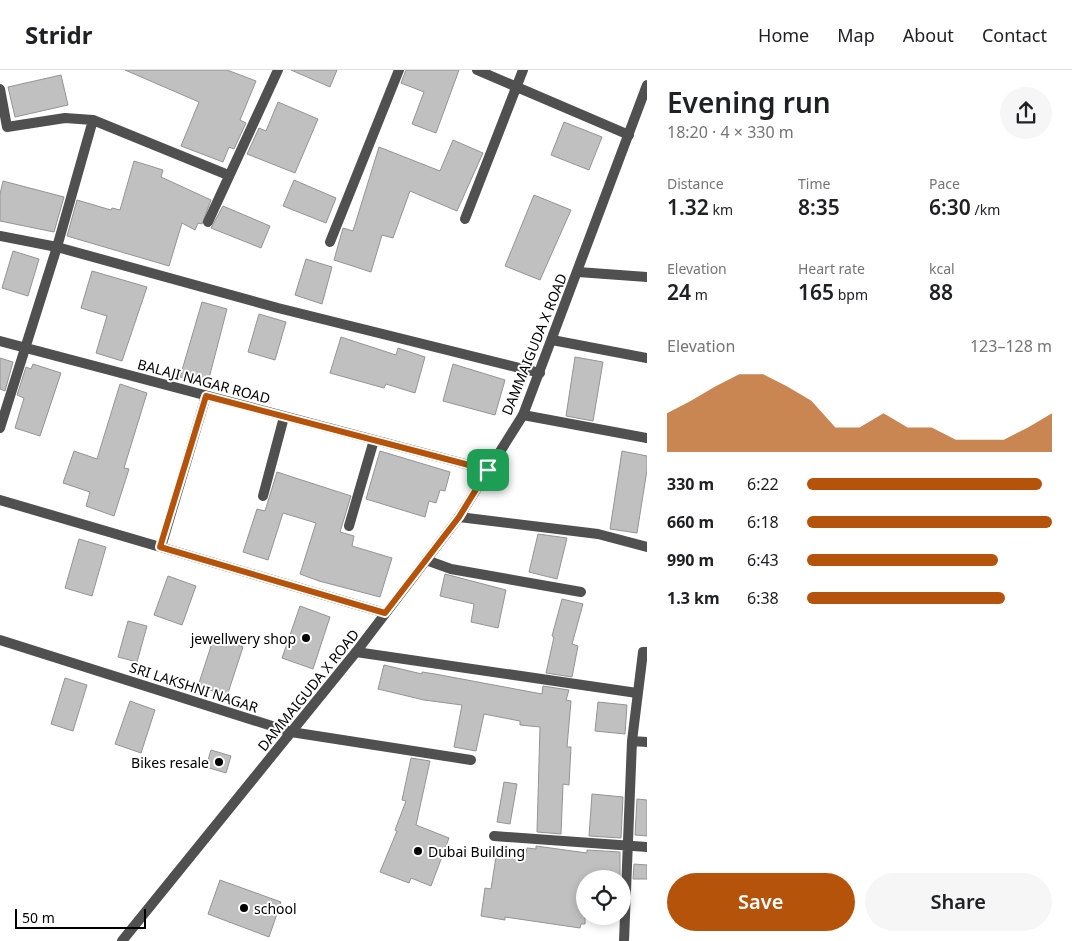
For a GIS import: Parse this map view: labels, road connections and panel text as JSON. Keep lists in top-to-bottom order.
{
  "streets": {
    "street": ["DAMMAIGUDA X ROAD", "BALAJI NAGAR ROAD", "SRI LAKSHNI NAGAR"]
  },
  "crossings": [
    ["DAMMAIGUDA X ROAD", "BALAJI NAGAR ROAD"],
    ["DAMMAIGUDA X ROAD", "SRI LAKSHNI NAGAR"]
  ],
  "places": [
    "jewellwery shop",
    "Bikes resale",
    "Dubai Building",
    "school"
  ],
  "scale_bar": "50 m",
  "page": {
    "header": "Stridr",
    "nav": [
      "Home",
      "Map",
      "About",
      "Contact"
    ],
    "heading": ["Evening run", "18:20 · 4 × 330 m"],
    "stats": [
      ["Distance", "1.32 km"],
      ["Time", "8:35"],
      ["Pace", "6:30 /km"],
      ["Elevation", "24 m"],
      ["Heart rate", "165 bpm"],
      ["kcal", "88"]
    ],
    "chart": ["Elevation", "123–128 m"],
    "list": [
      {
        "name": "330 m",
        "note": "6:22"
      },
      {
        "name": "660 m",
        "note": "6:18"
      },
      {
        "name": "990 m",
        "note": "6:43"
      },
      {
        "name": "1.3 km",
        "note": "6:38"
      }
    ],
    "buttons": ["Save", "Share"],
    "scale": "50 m"
  }
}
